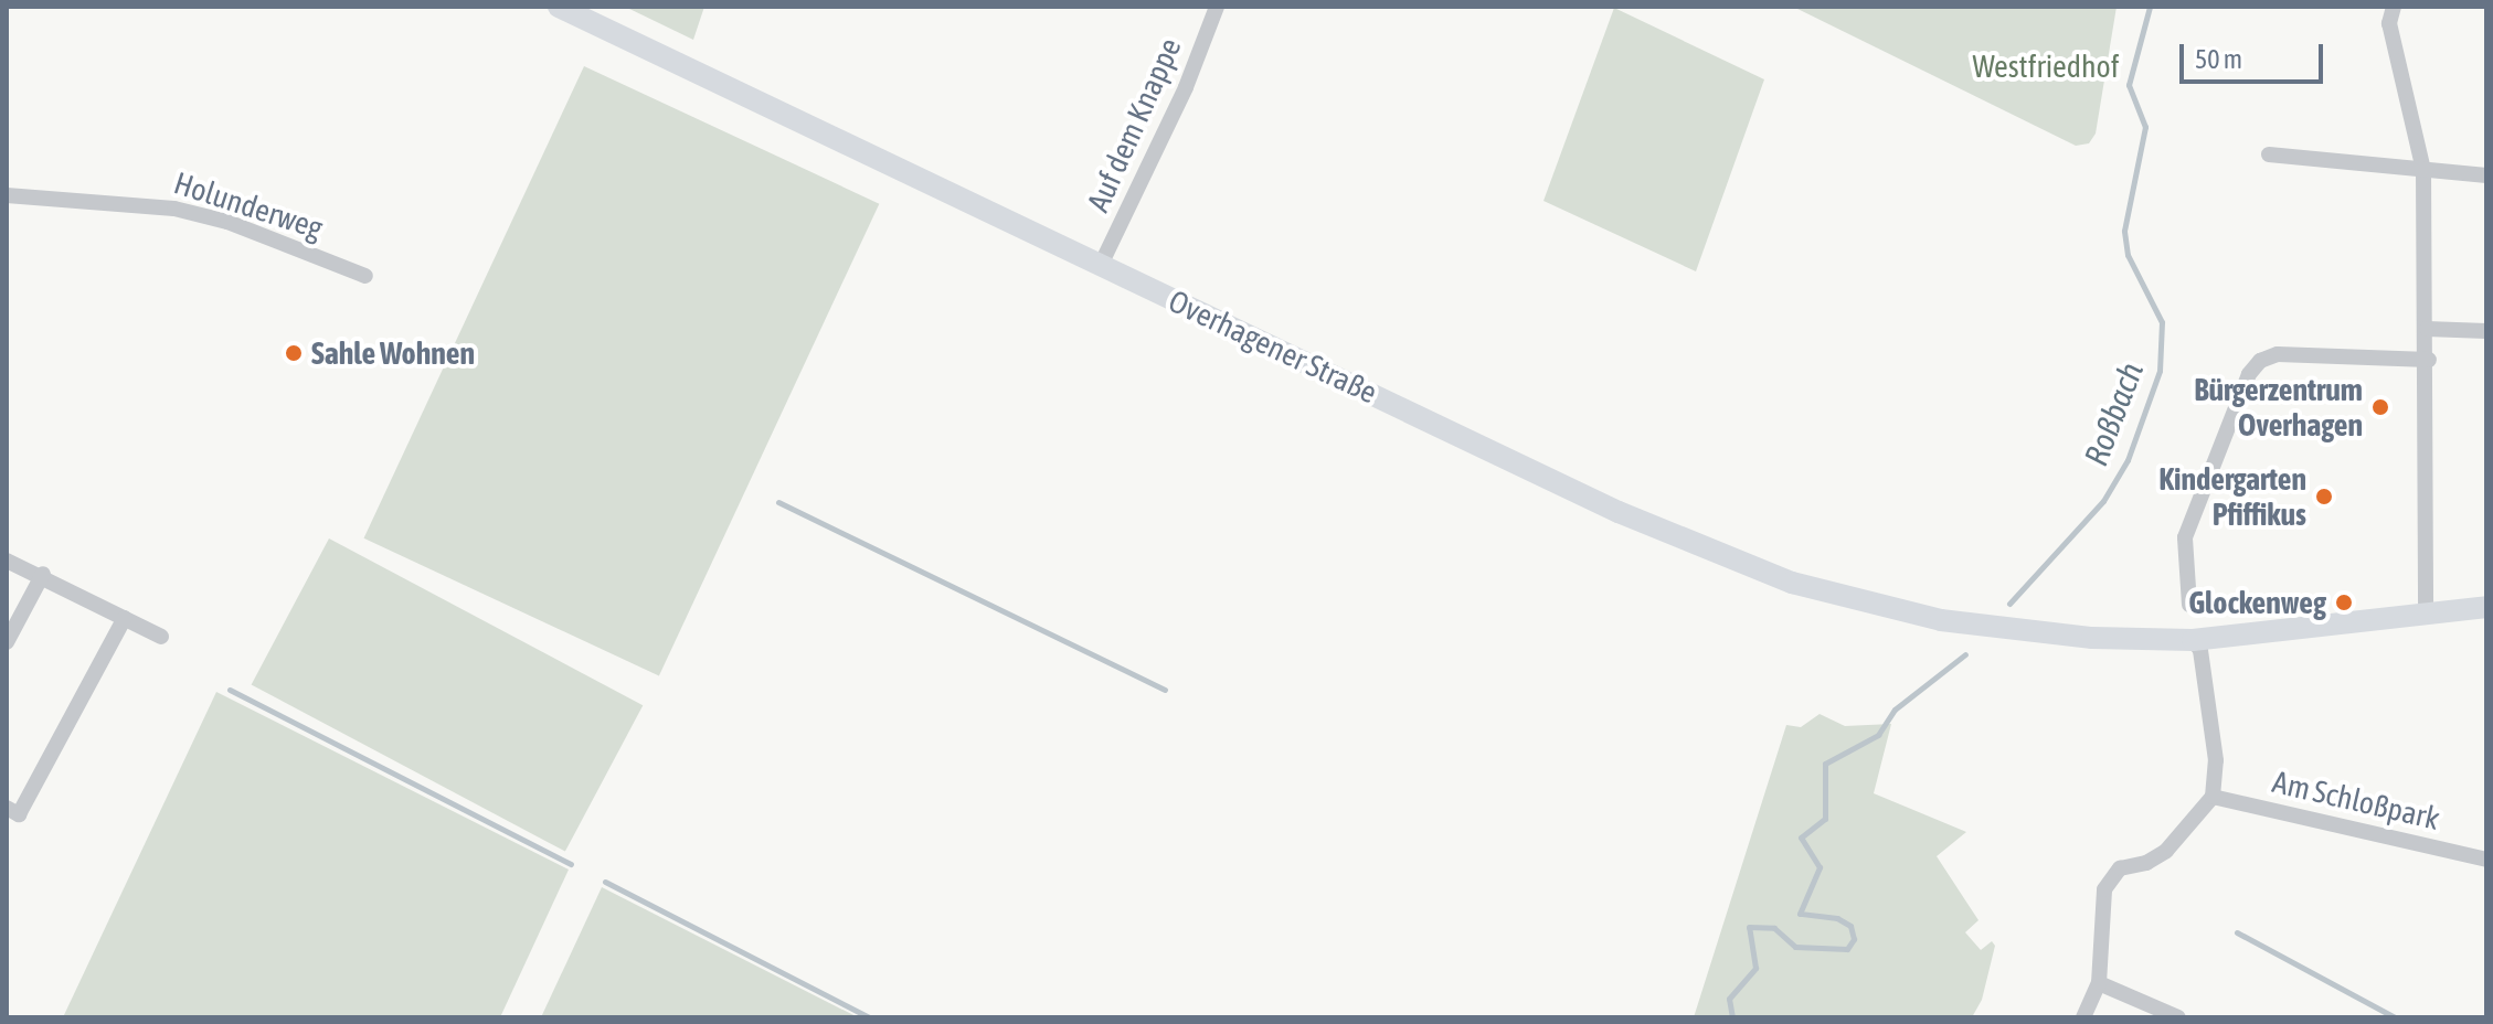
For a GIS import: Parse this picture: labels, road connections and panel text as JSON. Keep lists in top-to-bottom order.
{
  "streets": {
    "main road": ["Overhagener Straße"],
    "street": ["Auf dem Knappe", "Holunderweg", "Am Schloßpark"]
  },
  "crossings": [
    ["Auf dem Knappe", "Overhagener Straße"]
  ],
  "water": ["Roßbach"],
  "parks": ["Westfriedhof"],
  "places": [
    "Sahle Wohnen",
    "Bürgerzentrum Overhagen",
    "Kindergarten Pfiffikus",
    "Glockenweg"
  ],
  "scale_bar": "50 m"
}
